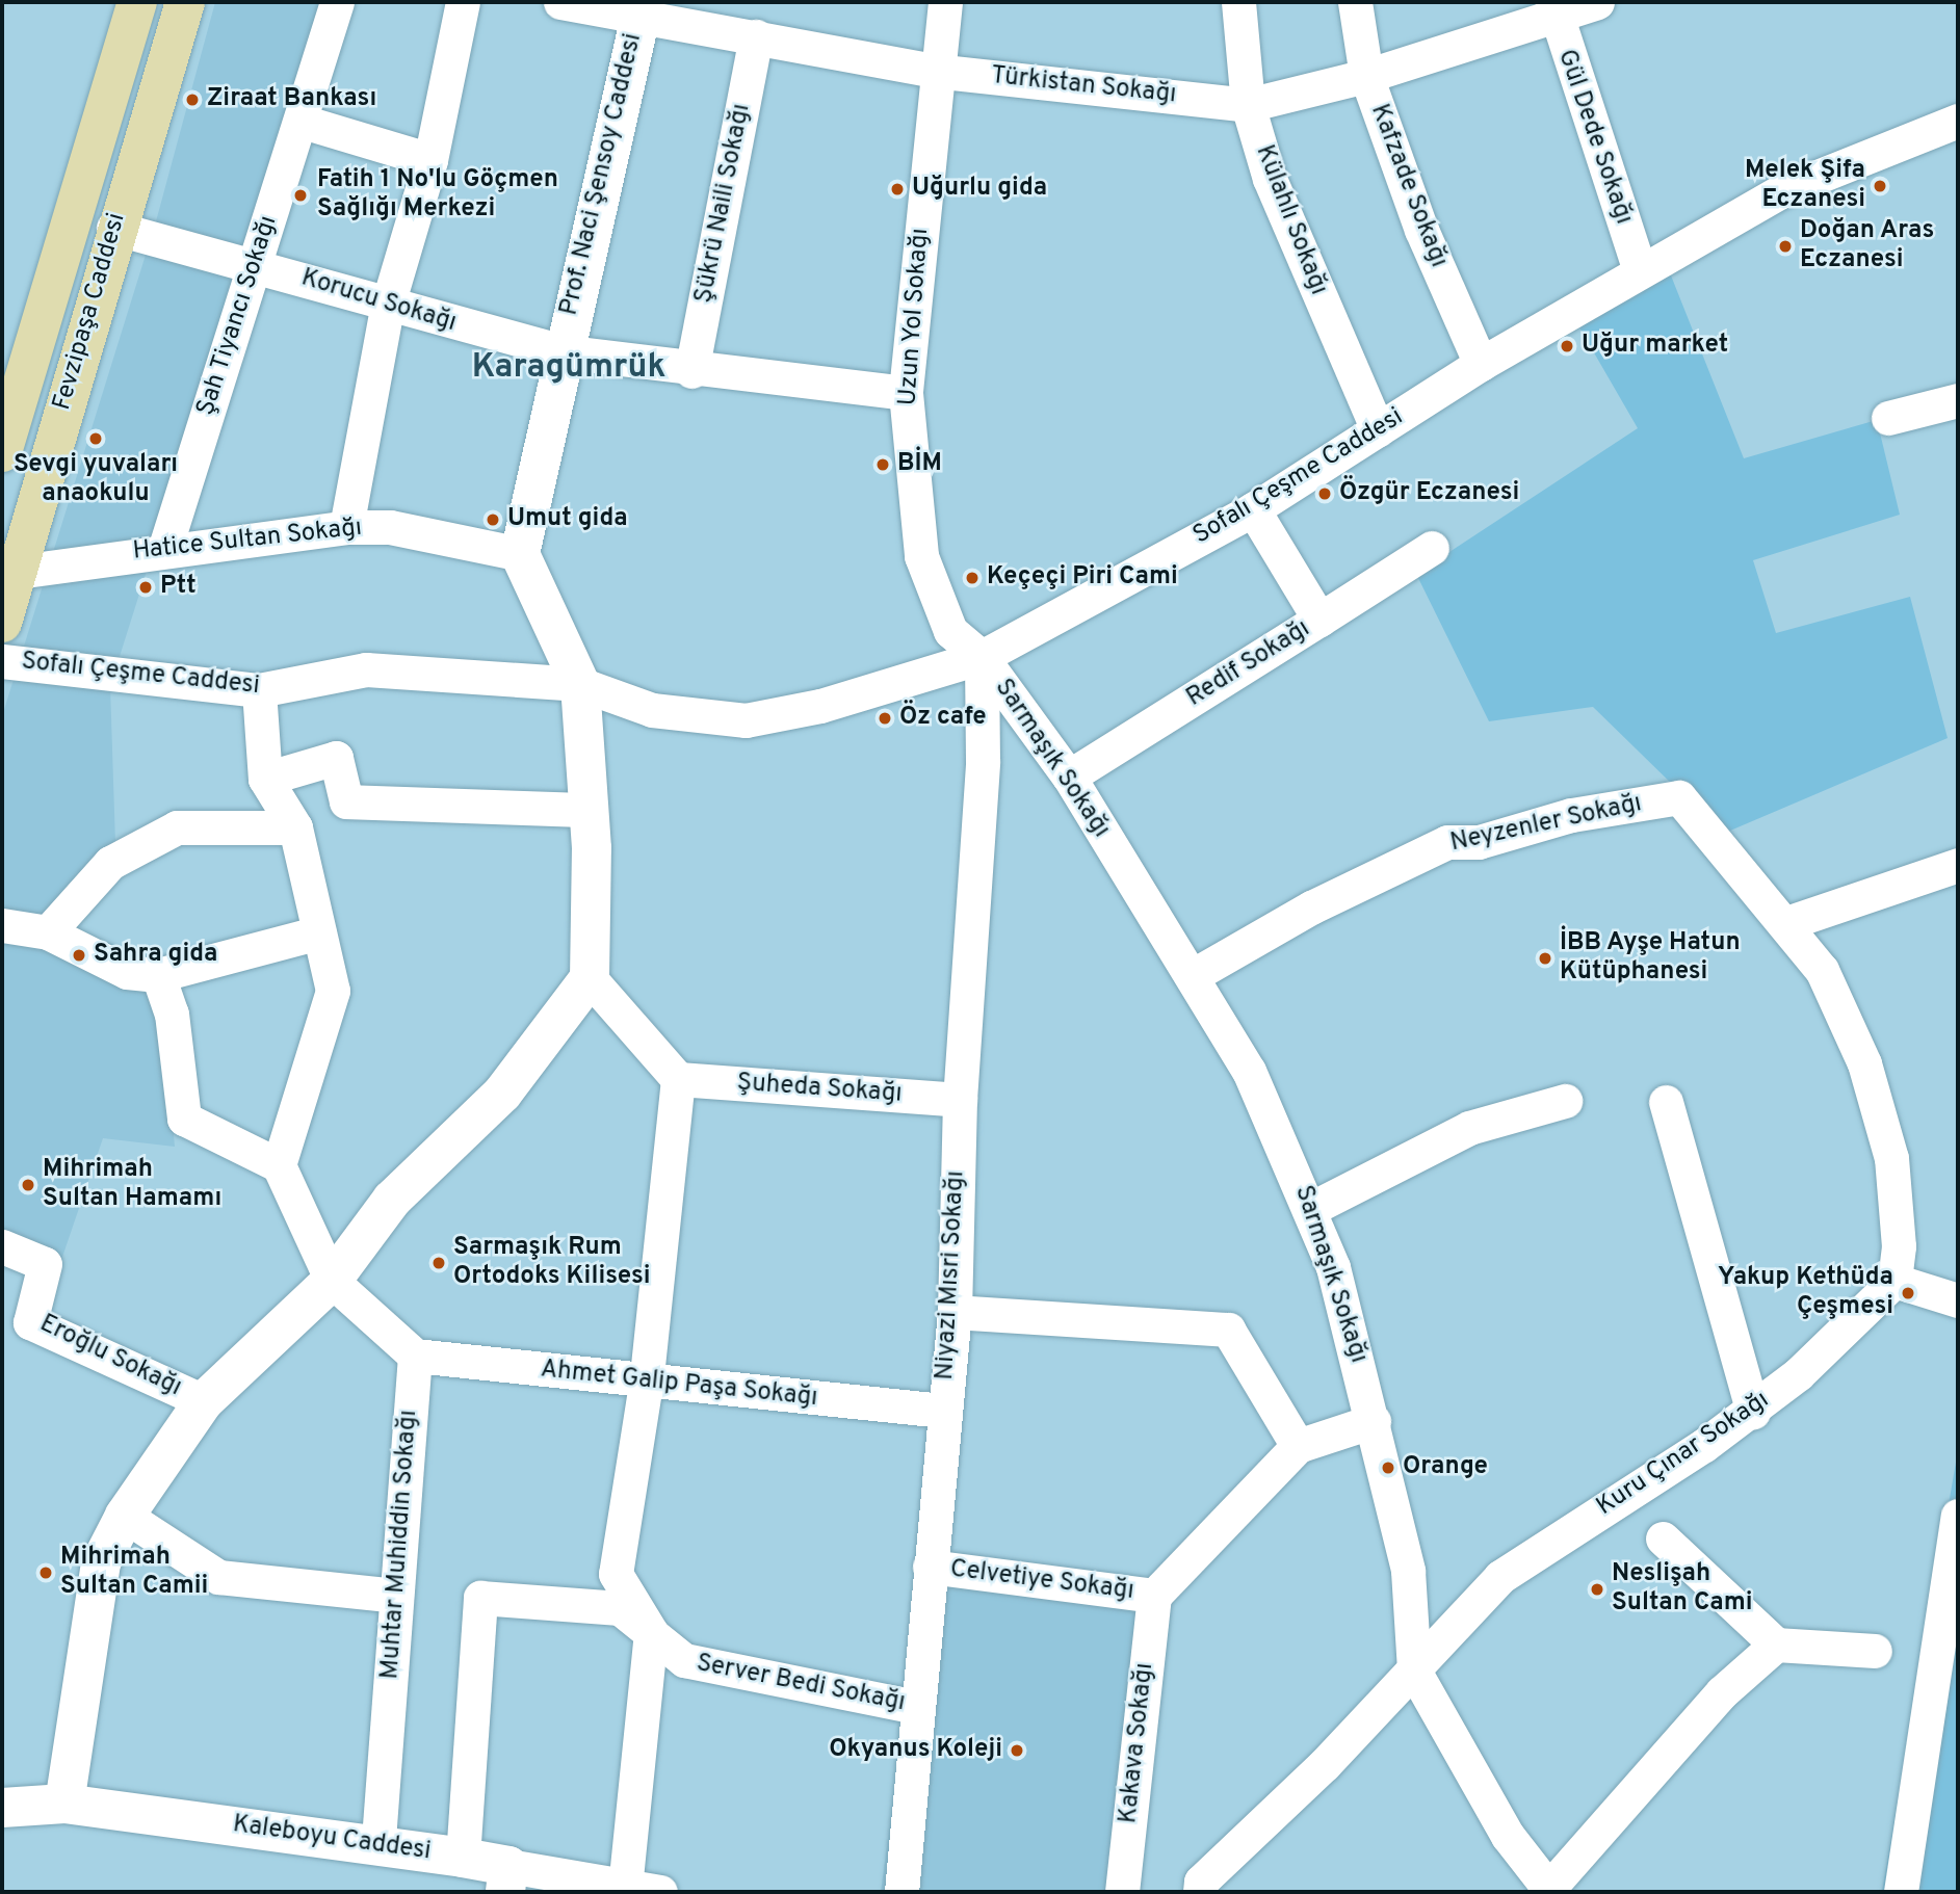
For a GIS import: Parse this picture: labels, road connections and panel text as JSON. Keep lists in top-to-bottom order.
{
  "streets": {
    "main road": ["Fevzipaşa Caddesi"],
    "street": [
      "Türkistan Sokağı",
      "Gül Dede Sokağı",
      "Prof. Naci Şensoy Caddesi",
      "Kafzade Sokağı",
      "Şükrü Naili Sokağı",
      "Külahlı Sokağı",
      "Korucu Sokağı",
      "Şah Tiyancı Sokağı",
      "Uzun Yol Sokağı",
      "Sofalı Çeşme Caddesi",
      "Hatice Sultan Sokağı",
      "Redif Sokağı",
      "Sarmaşık Sokağı",
      "Neyzenler Sokağı",
      "Şuheda Sokağı",
      "Niyazi Mısri Sokağı",
      "Eroğlu Sokağı",
      "Ahmet Galip Paşa Sokağı",
      "Kuru Çınar Sokağı",
      "Muhtar Muhiddin Sokağı",
      "Celvetiye Sokağı",
      "Server Bedi Sokağı",
      "Kakava Sokağı",
      "Kaleboyu Caddesi"
    ]
  },
  "crossings": [
    ["Türkistan Sokağı", "Gül Dede Sokağı"],
    ["Türkistan Sokağı", "Prof. Naci Şensoy Caddesi"],
    ["Türkistan Sokağı", "Kafzade Sokağı"],
    ["Türkistan Sokağı", "Şükrü Naili Sokağı"],
    ["Türkistan Sokağı", "Külahlı Sokağı"],
    ["Türkistan Sokağı", "Uzun Yol Sokağı"],
    ["Gül Dede Sokağı", "Sofalı Çeşme Caddesi"],
    ["Prof. Naci Şensoy Caddesi", "Korucu Sokağı"],
    ["Prof. Naci Şensoy Caddesi", "Hatice Sultan Sokağı"],
    ["Kafzade Sokağı", "Sofalı Çeşme Caddesi"],
    ["Şükrü Naili Sokağı", "Korucu Sokağı"],
    ["Külahlı Sokağı", "Sofalı Çeşme Caddesi"],
    ["Korucu Sokağı", "Fevzipaşa Caddesi"],
    ["Korucu Sokağı", "Şah Tiyancı Sokağı"],
    ["Korucu Sokağı", "Uzun Yol Sokağı"],
    ["Fevzipaşa Caddesi", "Hatice Sultan Sokağı"],
    ["Şah Tiyancı Sokağı", "Hatice Sultan Sokağı"],
    ["Uzun Yol Sokağı", "Sofalı Çeşme Caddesi"],
    ["Uzun Yol Sokağı", "Sarmaşık Sokağı"],
    ["Uzun Yol Sokağı", "Niyazi Mısri Sokağı"],
    ["Sofalı Çeşme Caddesi", "Redif Sokağı"],
    ["Sofalı Çeşme Caddesi", "Sarmaşık Sokağı"],
    ["Sofalı Çeşme Caddesi", "Niyazi Mısri Sokağı"],
    ["Redif Sokağı", "Sarmaşık Sokağı"],
    ["Sarmaşık Sokağı", "Neyzenler Sokağı"],
    ["Sarmaşık Sokağı", "Niyazi Mısri Sokağı"],
    ["Sarmaşık Sokağı", "Kuru Çınar Sokağı"],
    ["Şuheda Sokağı", "Niyazi Mısri Sokağı"],
    ["Niyazi Mısri Sokağı", "Ahmet Galip Paşa Sokağı"],
    ["Niyazi Mısri Sokağı", "Celvetiye Sokağı"],
    ["Niyazi Mısri Sokağı", "Server Bedi Sokağı"],
    ["Ahmet Galip Paşa Sokağı", "Muhtar Muhiddin Sokağı"],
    ["Muhtar Muhiddin Sokağı", "Kaleboyu Caddesi"],
    ["Celvetiye Sokağı", "Kakava Sokağı"],
    ["Server Bedi Sokağı", "Kaleboyu Caddesi"]
  ],
  "districts": ["Karagümrük"],
  "places": [
    "Ziraat Bankası",
    "Melek Şifa Eczanesi",
    "Uğurlu gida",
    "Fatih 1 No'lu Göçmen Sağlığı Merkezi",
    "Doğan Aras Eczanesi",
    "Uğur market",
    "Sevgi yuvaları anaokulu",
    "BİM",
    "Özgür Eczanesi",
    "Umut gida",
    "Keçeçi Piri Cami",
    "Ptt",
    "Öz cafe",
    "Sahra gida",
    "İBB Ayşe Hatun Kütüphanesi",
    "Mihrimah Sultan Hamamı",
    "Sarmaşık Rum Ortodoks Kilisesi",
    "Yakup Kethüda Çeşmesi",
    "Orange",
    "Mihrimah Sultan Camii",
    "Neslişah Sultan Cami",
    "Okyanus Koleji"
  ]
}
